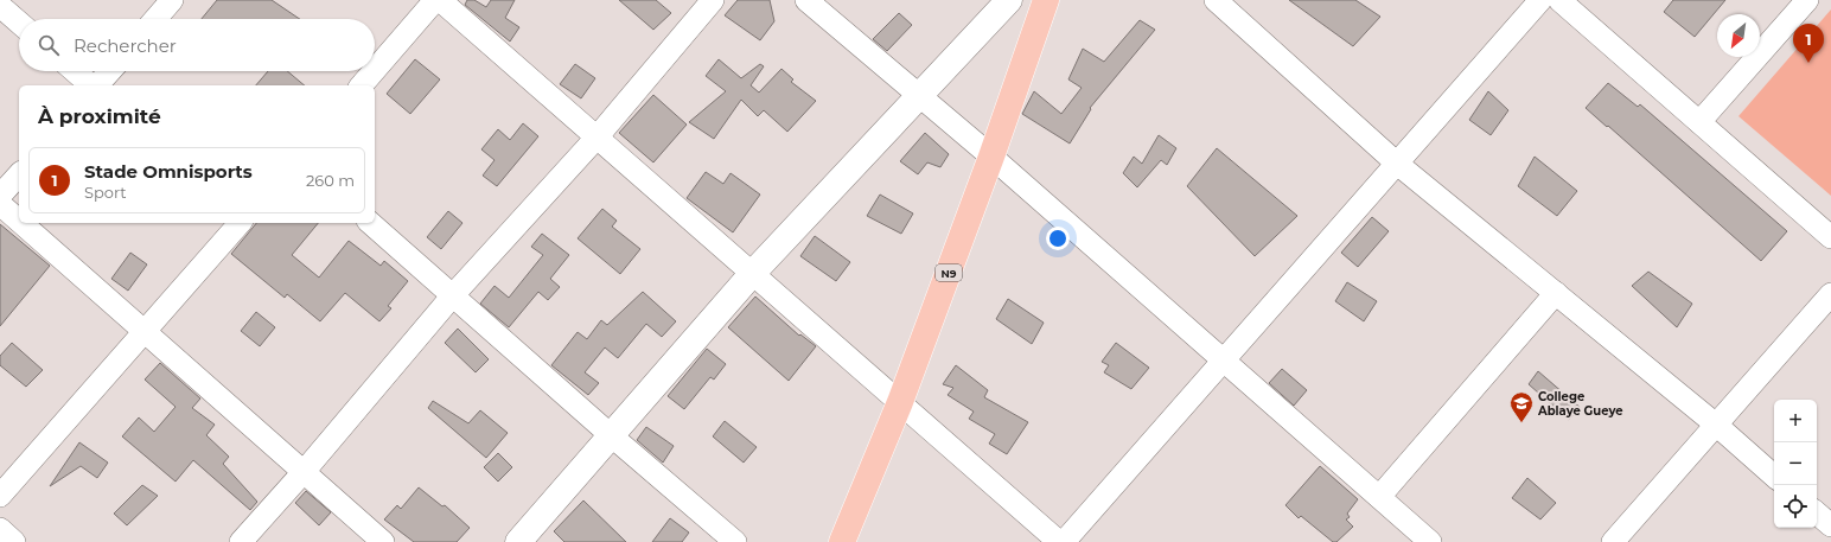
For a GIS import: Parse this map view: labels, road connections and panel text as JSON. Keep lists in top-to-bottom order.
{
  "streets": {
    "main road": ["N9"]
  },
  "places": {
    "school or university": ["College Ablaye Gueye"]
  },
  "north": "bottom left",
  "page": {
    "search": "Rechercher",
    "pins": "1",
    "heading": "À proximité",
    "list": [
      {
        "mark": "1",
        "name": "Stade Omnisports",
        "note": "Sport",
        "value": "260 m"
      }
    ],
    "map_buttons": ["+", "−"]
  }
}
